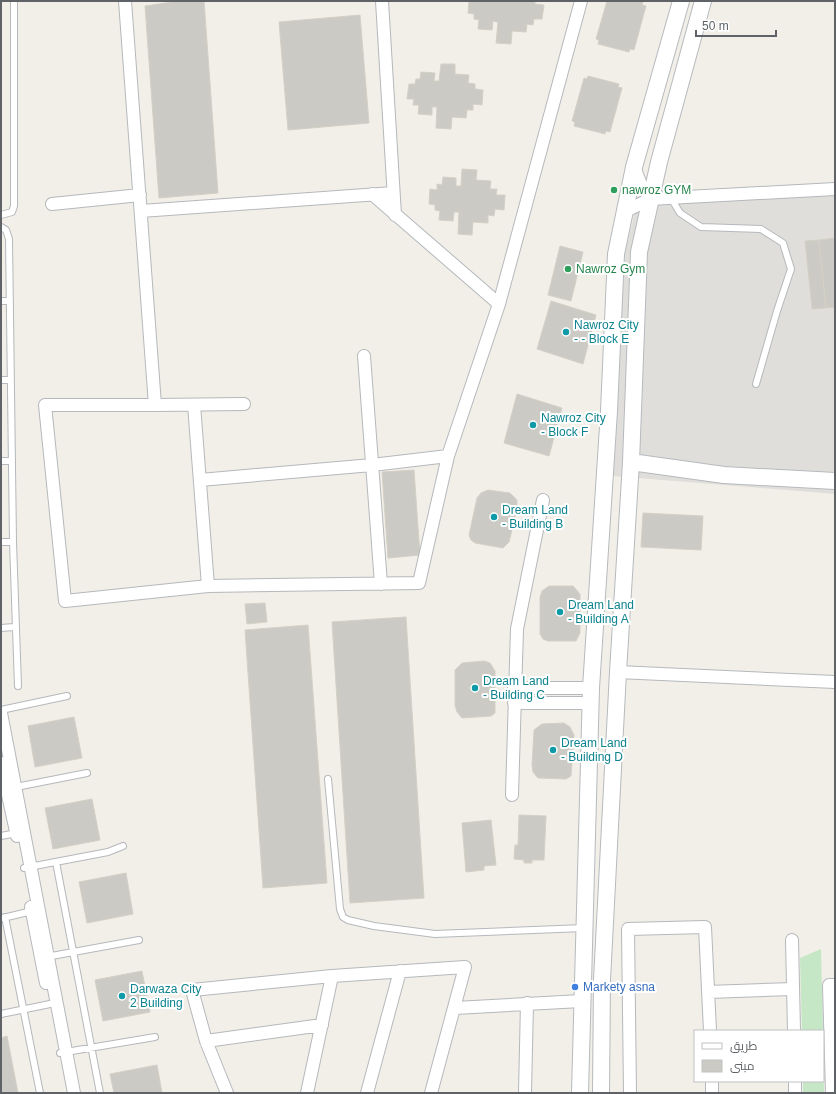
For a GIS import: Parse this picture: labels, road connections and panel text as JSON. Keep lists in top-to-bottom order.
{
  "places": [
    "nawroz GYM",
    "Nawroz Gym",
    "Nawroz City - - Block E",
    "Nawroz City - Block F",
    "Dream Land - Building B",
    "Dream Land - Building A",
    "Dream Land - Building C",
    "Dream Land - Building D",
    "Markety asna",
    "Darwaza City 2 Building"
  ],
  "legend": ["طريق", "مبنى"],
  "scale_bar": "50 m"
}
